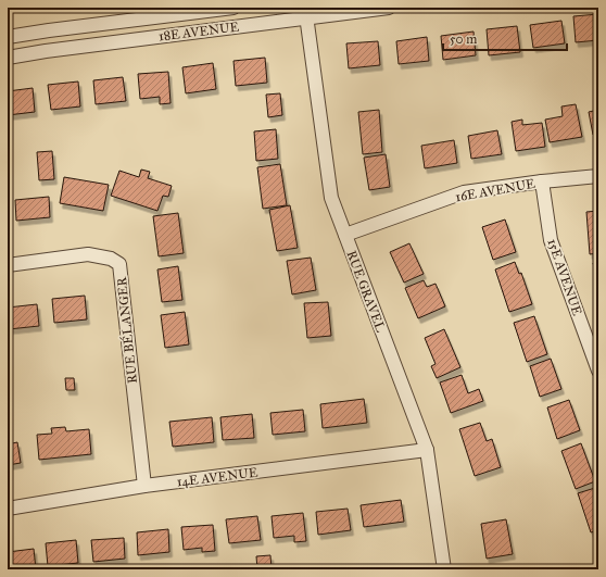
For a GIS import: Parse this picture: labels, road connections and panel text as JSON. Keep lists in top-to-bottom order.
{
  "streets": {
    "street": [
      "18E AVENUE",
      "16E AVENUE",
      "15E AVENUE",
      "RUE GRAVEL",
      "RUE BÉLANGER",
      "14E AVENUE"
    ]
  },
  "crossings": [
    ["18E AVENUE", "RUE GRAVEL"],
    ["16E AVENUE", "15E AVENUE"],
    ["16E AVENUE", "RUE GRAVEL"],
    ["RUE GRAVEL", "14E AVENUE"],
    ["RUE BÉLANGER", "14E AVENUE"]
  ],
  "scale_bar": "50 m"
}
